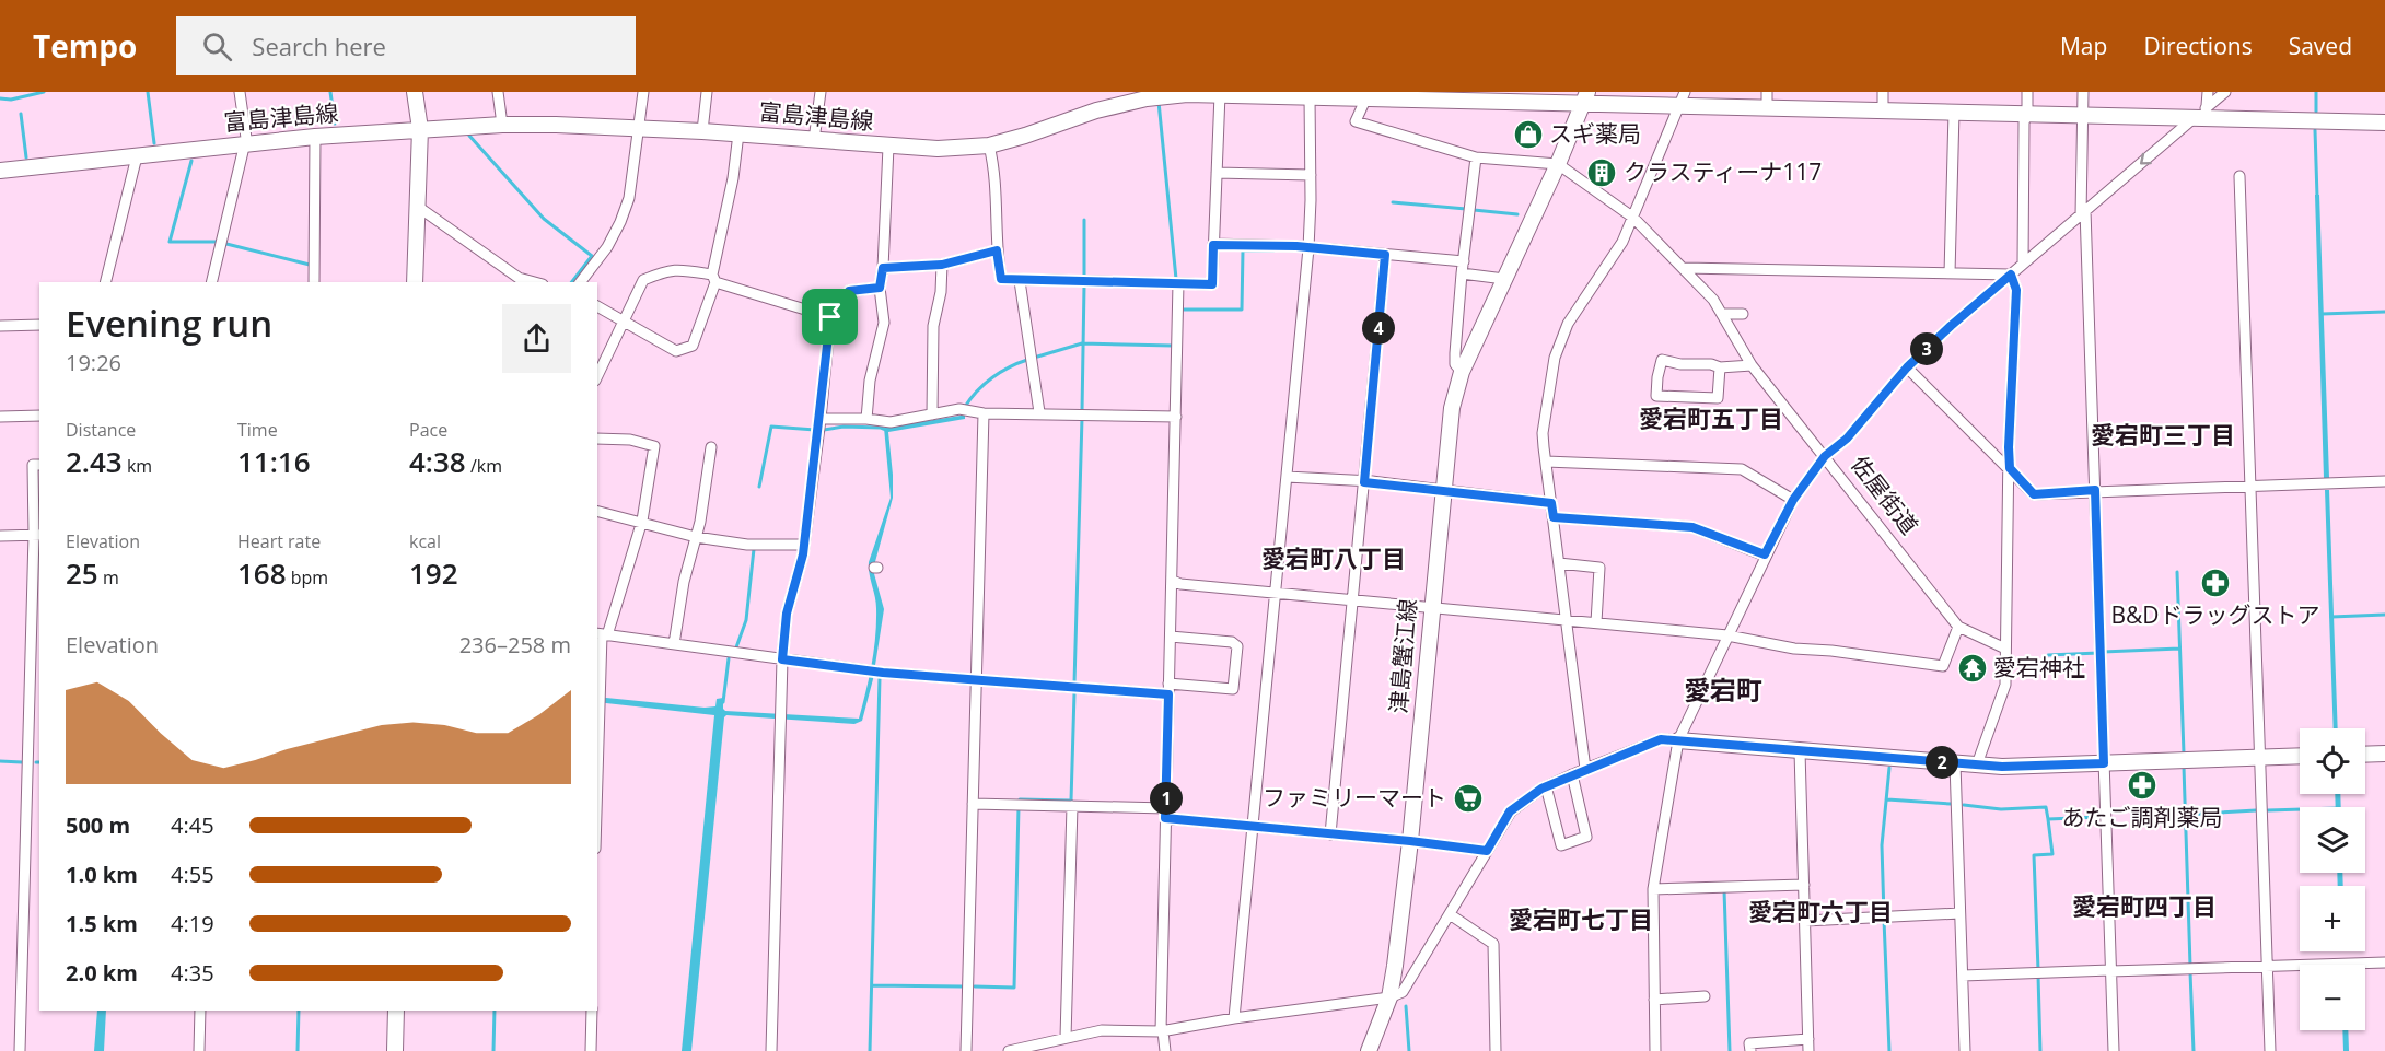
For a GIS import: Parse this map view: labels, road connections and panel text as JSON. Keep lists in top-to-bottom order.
{
  "streets": {
    "main road": ["富島津島線", "津島蟹江線"],
    "street": ["佐屋街道"]
  },
  "crossings": [
    ["富島津島線", "津島蟹江線"],
    ["佐屋街道", "津島蟹江線"]
  ],
  "districts": [
    "愛宕町五丁目",
    "愛宕町三丁目",
    "愛宕町八丁目",
    "愛宕町",
    "愛宕町四丁目",
    "愛宕町六丁目",
    "愛宕町七丁目"
  ],
  "places": {
    "shop": ["スギ薬局"],
    "building": ["クラスティーナ117"],
    "pharmacy": ["B&Dドラッグストア", "あたご調剤薬局"],
    "temple": ["愛宕神社"],
    "supermarket": ["ファミリーマート"]
  },
  "page": {
    "header": "Tempo",
    "search": "Search here",
    "nav": ["Map", "Directions", "Saved"],
    "heading": ["Evening run", "19:26"],
    "pins": [
      "4",
      "3",
      "2",
      "1"
    ],
    "stats": [
      ["Distance", "2.43 km"],
      ["Time", "11:16"],
      ["Pace", "4:38 /km"],
      ["Elevation", "25 m"],
      ["Heart rate", "168 bpm"],
      ["kcal", "192"]
    ],
    "chart": ["Elevation", "236–258 m"],
    "map_buttons": ["+", "−"],
    "list": [
      {
        "name": "500 m",
        "note": "4:45"
      },
      {
        "name": "1.0 km",
        "note": "4:55"
      },
      {
        "name": "1.5 km",
        "note": "4:19"
      },
      {
        "name": "2.0 km",
        "note": "4:35"
      }
    ]
  }
}
